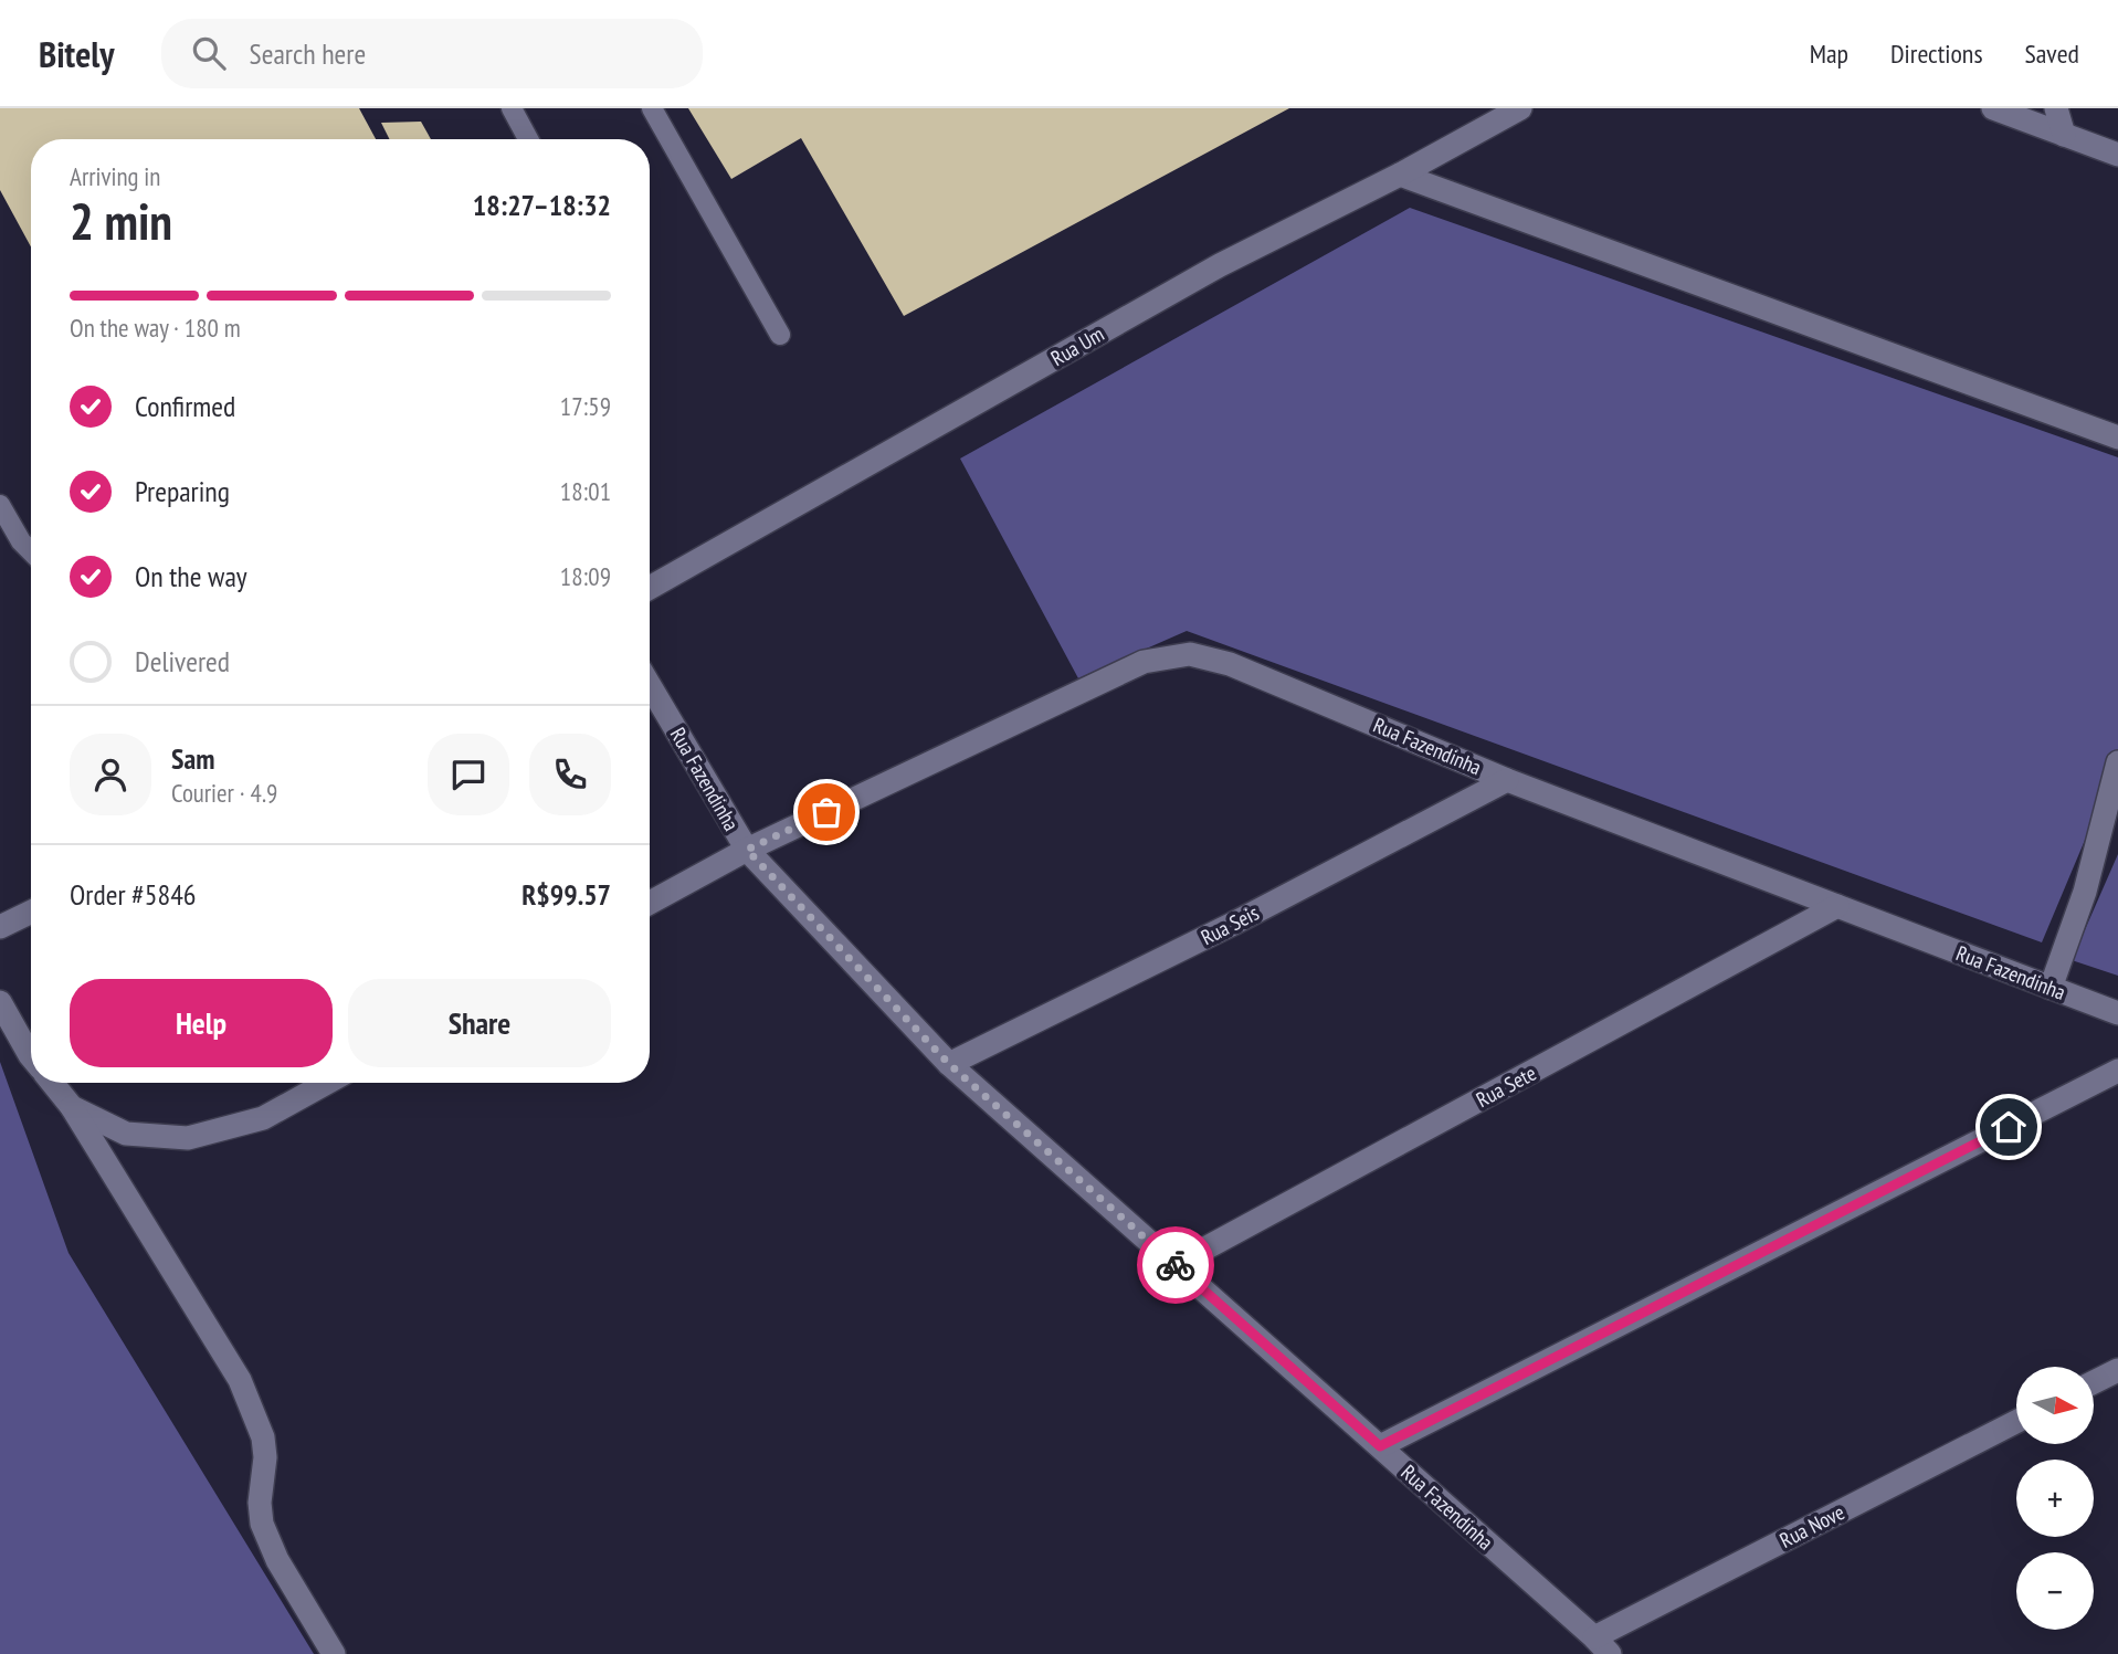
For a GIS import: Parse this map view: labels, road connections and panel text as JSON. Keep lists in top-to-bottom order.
{
  "streets": {
    "street": [
      "Rua Um",
      "Rua Fazendinha",
      "Rua Seis",
      "Rua Sete",
      "Rua Nove"
    ]
  },
  "crossings": [
    ["Rua Fazendinha", "Rua Seis"],
    ["Rua Fazendinha", "Rua Sete"],
    ["Rua Fazendinha", "Rua Nove"]
  ],
  "north": "right",
  "page": {
    "header": "Bitely",
    "search": "Search here",
    "nav": ["Map", "Directions", "Saved"],
    "heading": ["2 min", "Arriving in", "18:27–18:32"],
    "panel": [
      "Sam",
      "Courier · 4.9",
      "Order #5846",
      "R$99.57"
    ],
    "bar": "On the way · 180 m",
    "list": [
      ["Confirmed", "17:59"],
      ["Preparing", "18:01"],
      ["On the way", "18:09"],
      "Delivered"
    ],
    "buttons": ["Help", "Share"],
    "map_buttons": ["+", "−"]
  }
}
